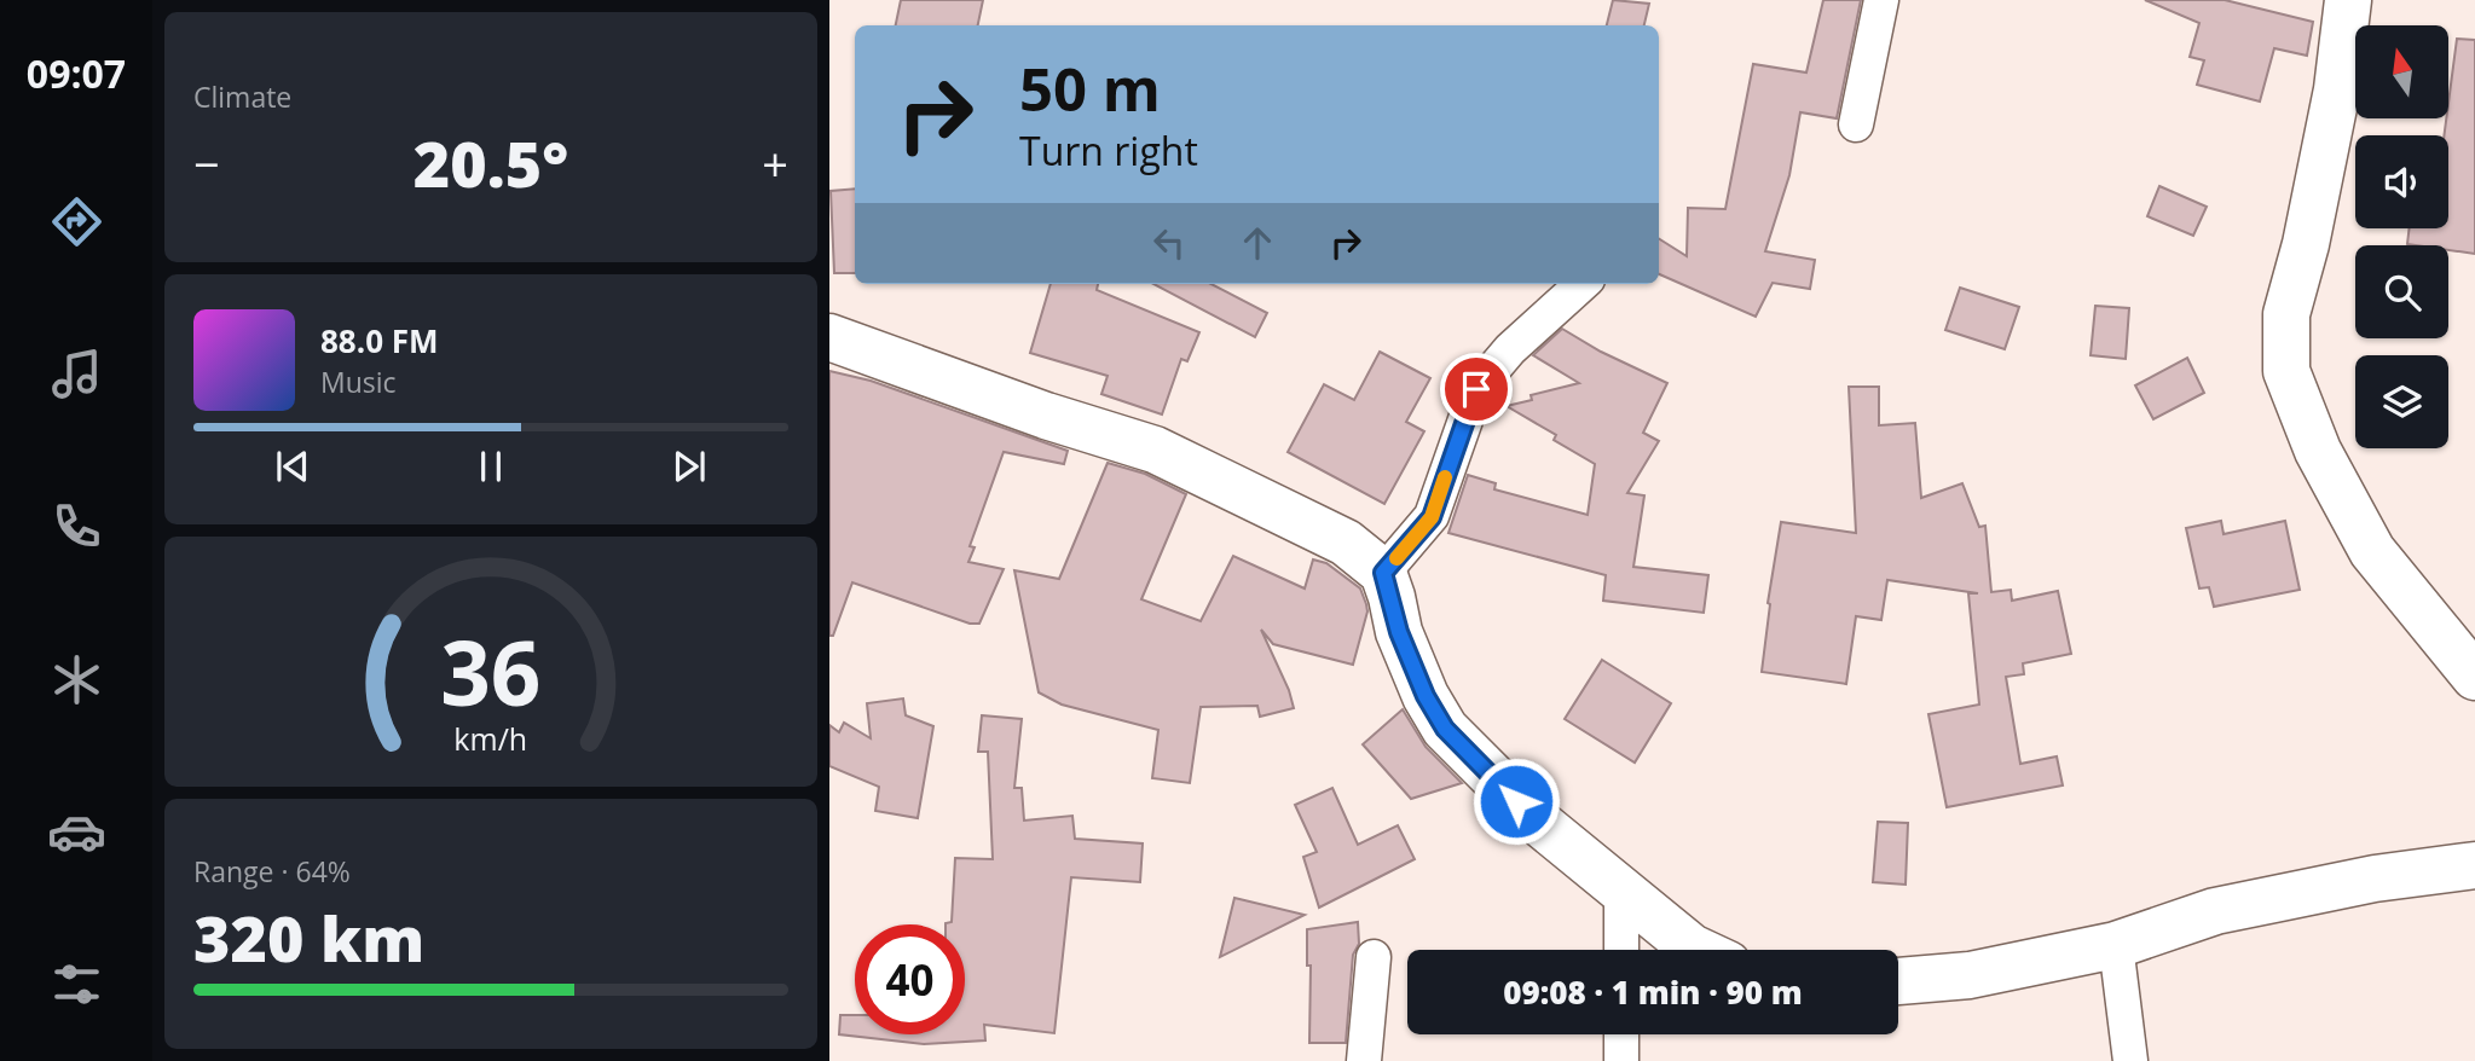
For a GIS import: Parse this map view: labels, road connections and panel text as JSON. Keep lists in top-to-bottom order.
{
  "north": "top",
  "page": {
    "tabs": "09:07",
    "tile": [
      "Climate",
      ["Range · 64%", "320 km"]
    ],
    "turn": ["50 m", "Turn right"],
    "heat": ["−", "20.5°", "+"],
    "song": ["88.0 FM", "Music"],
    "limit": "40",
    "trip": "09:08 · 1 min · 90 m",
    "gauge": ["36", "km/h"]
  }
}
